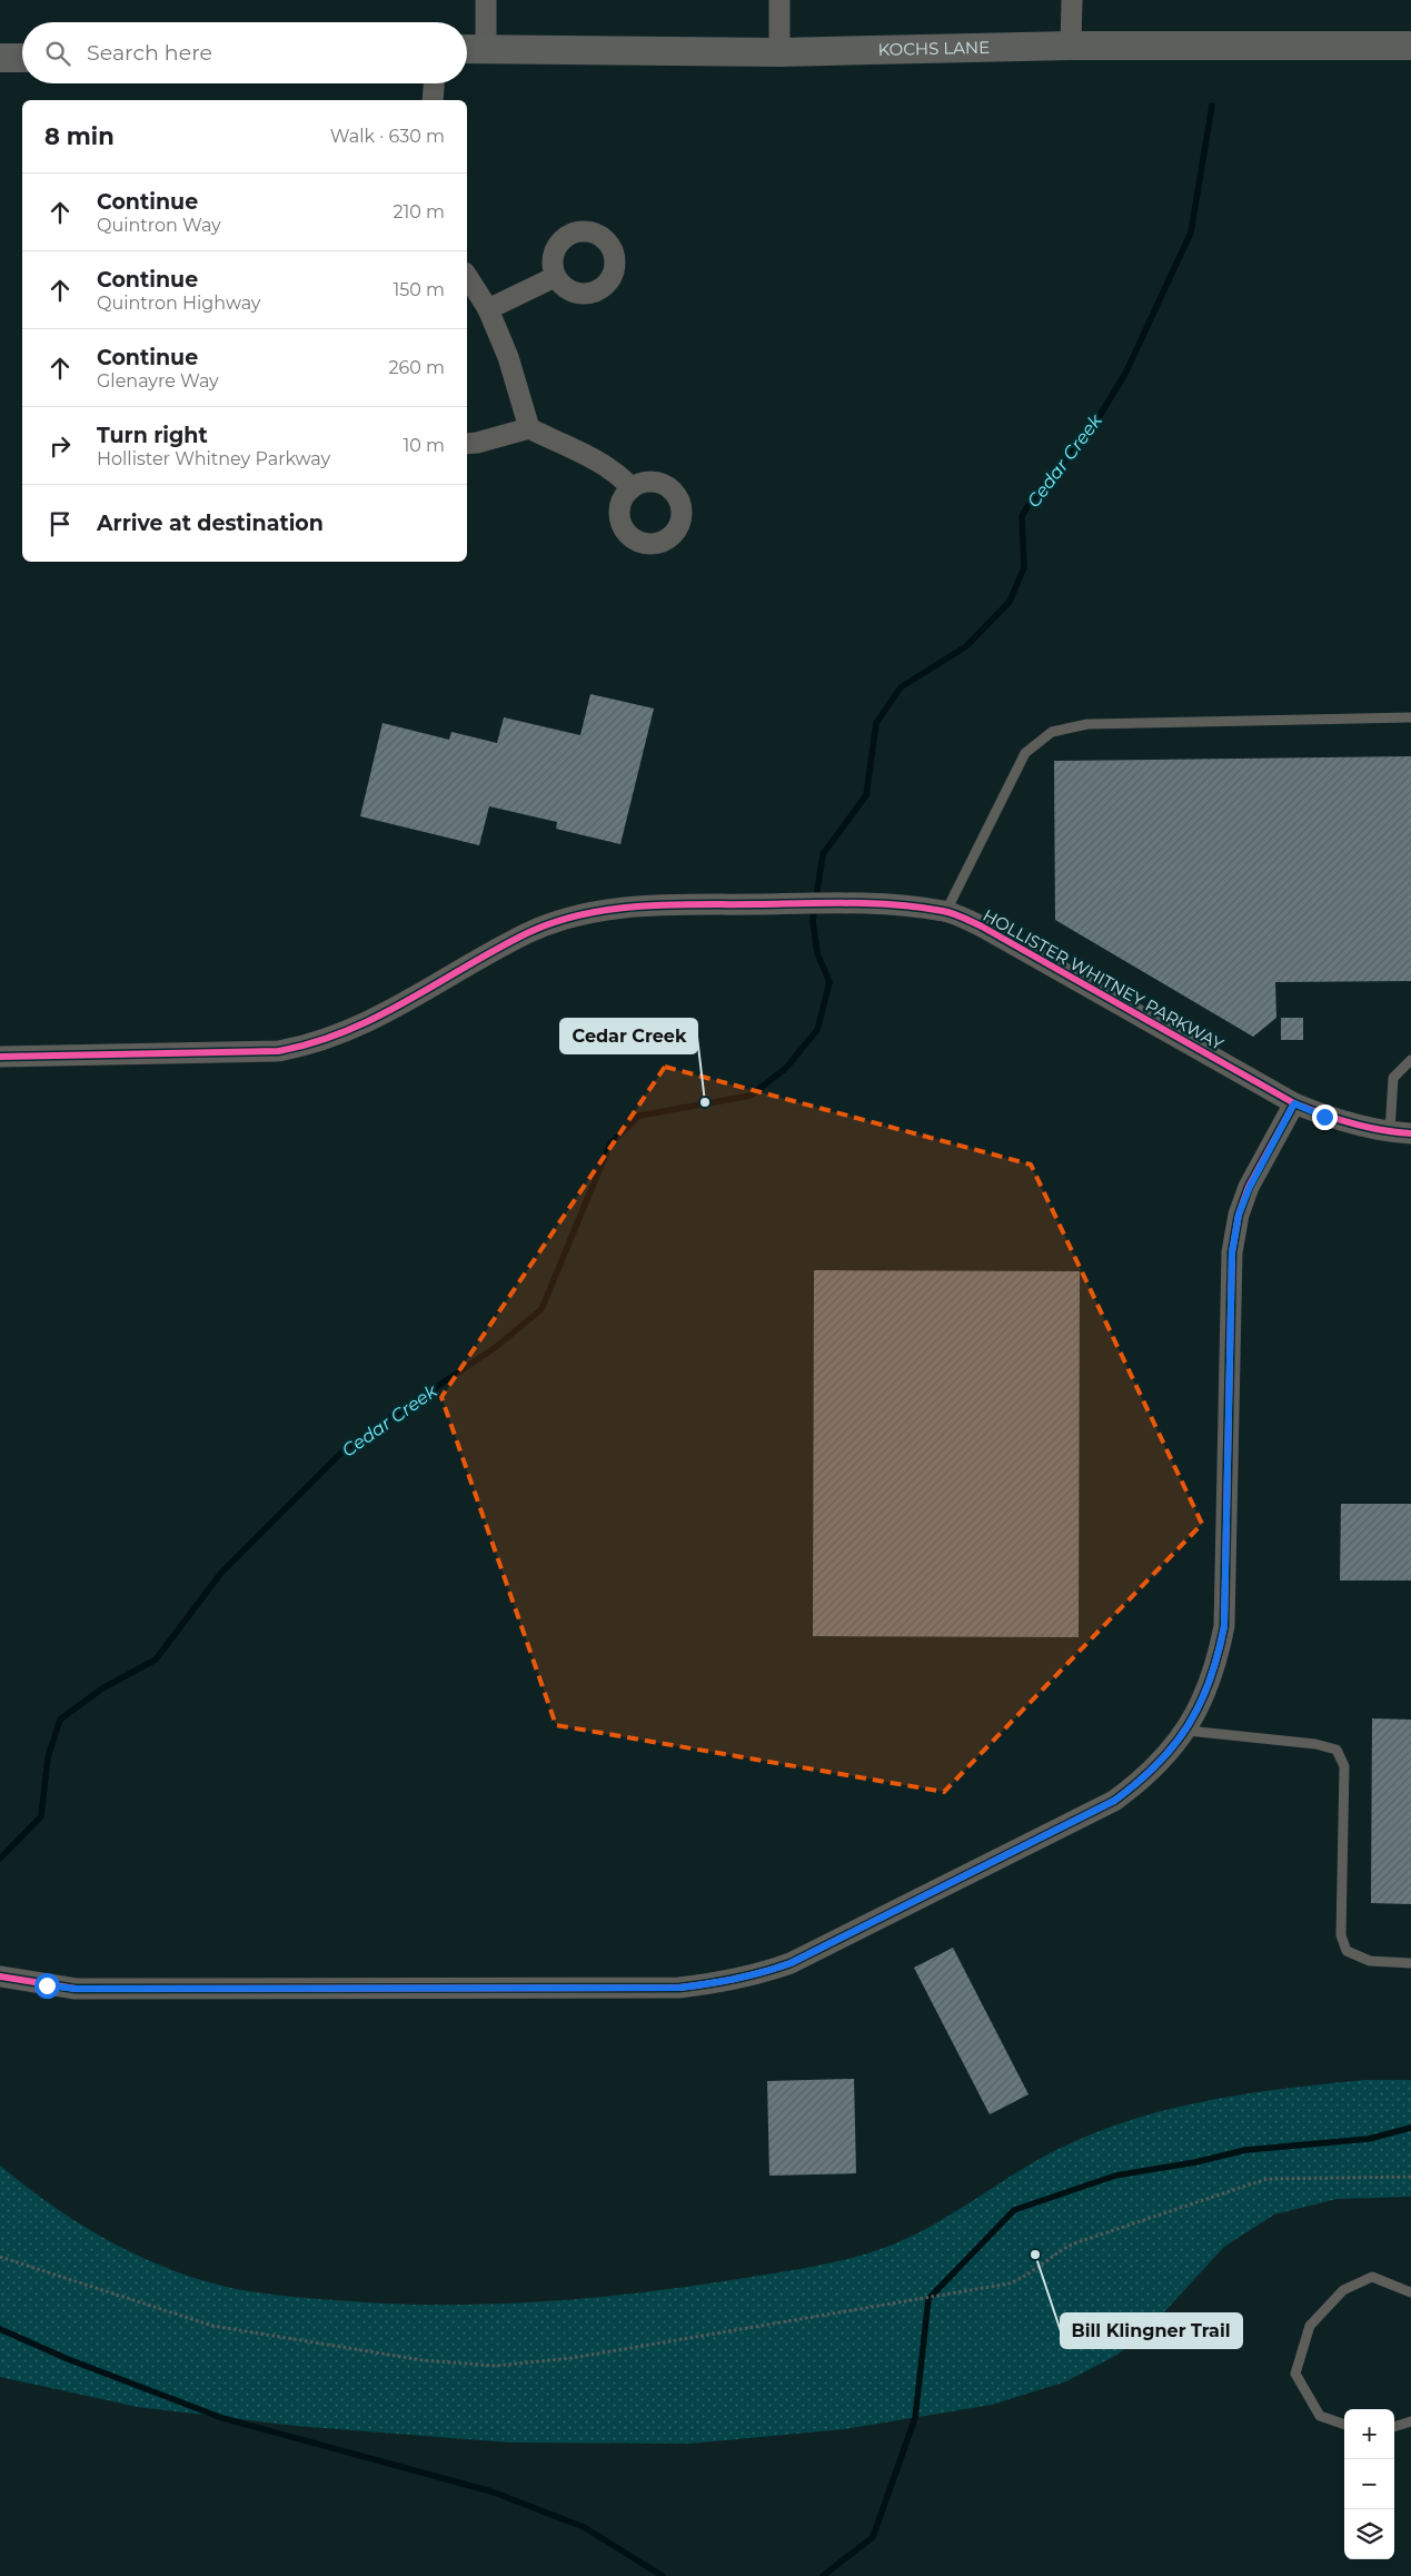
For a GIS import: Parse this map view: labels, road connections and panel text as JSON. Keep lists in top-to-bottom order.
{
  "streets": {
    "street": ["KOCHS LANE", "HOLLISTER WHITNEY PARKWAY"]
  },
  "water": ["Cedar Creek"],
  "places": ["Cedar Creek", "Bill Klingner Trail"],
  "page": {
    "search": "Search here",
    "heading": ["8 min", "Walk · 630 m"],
    "list": [
      ["Continue", "Quintron Way", "210 m"],
      ["Continue", "Quintron Highway", "150 m"],
      ["Continue", "Glenayre Way", "260 m"],
      ["Turn right", "Hollister Whitney Parkway", "10 m"],
      "Arrive at destination"
    ],
    "map_buttons": ["+", "−"]
  }
}
